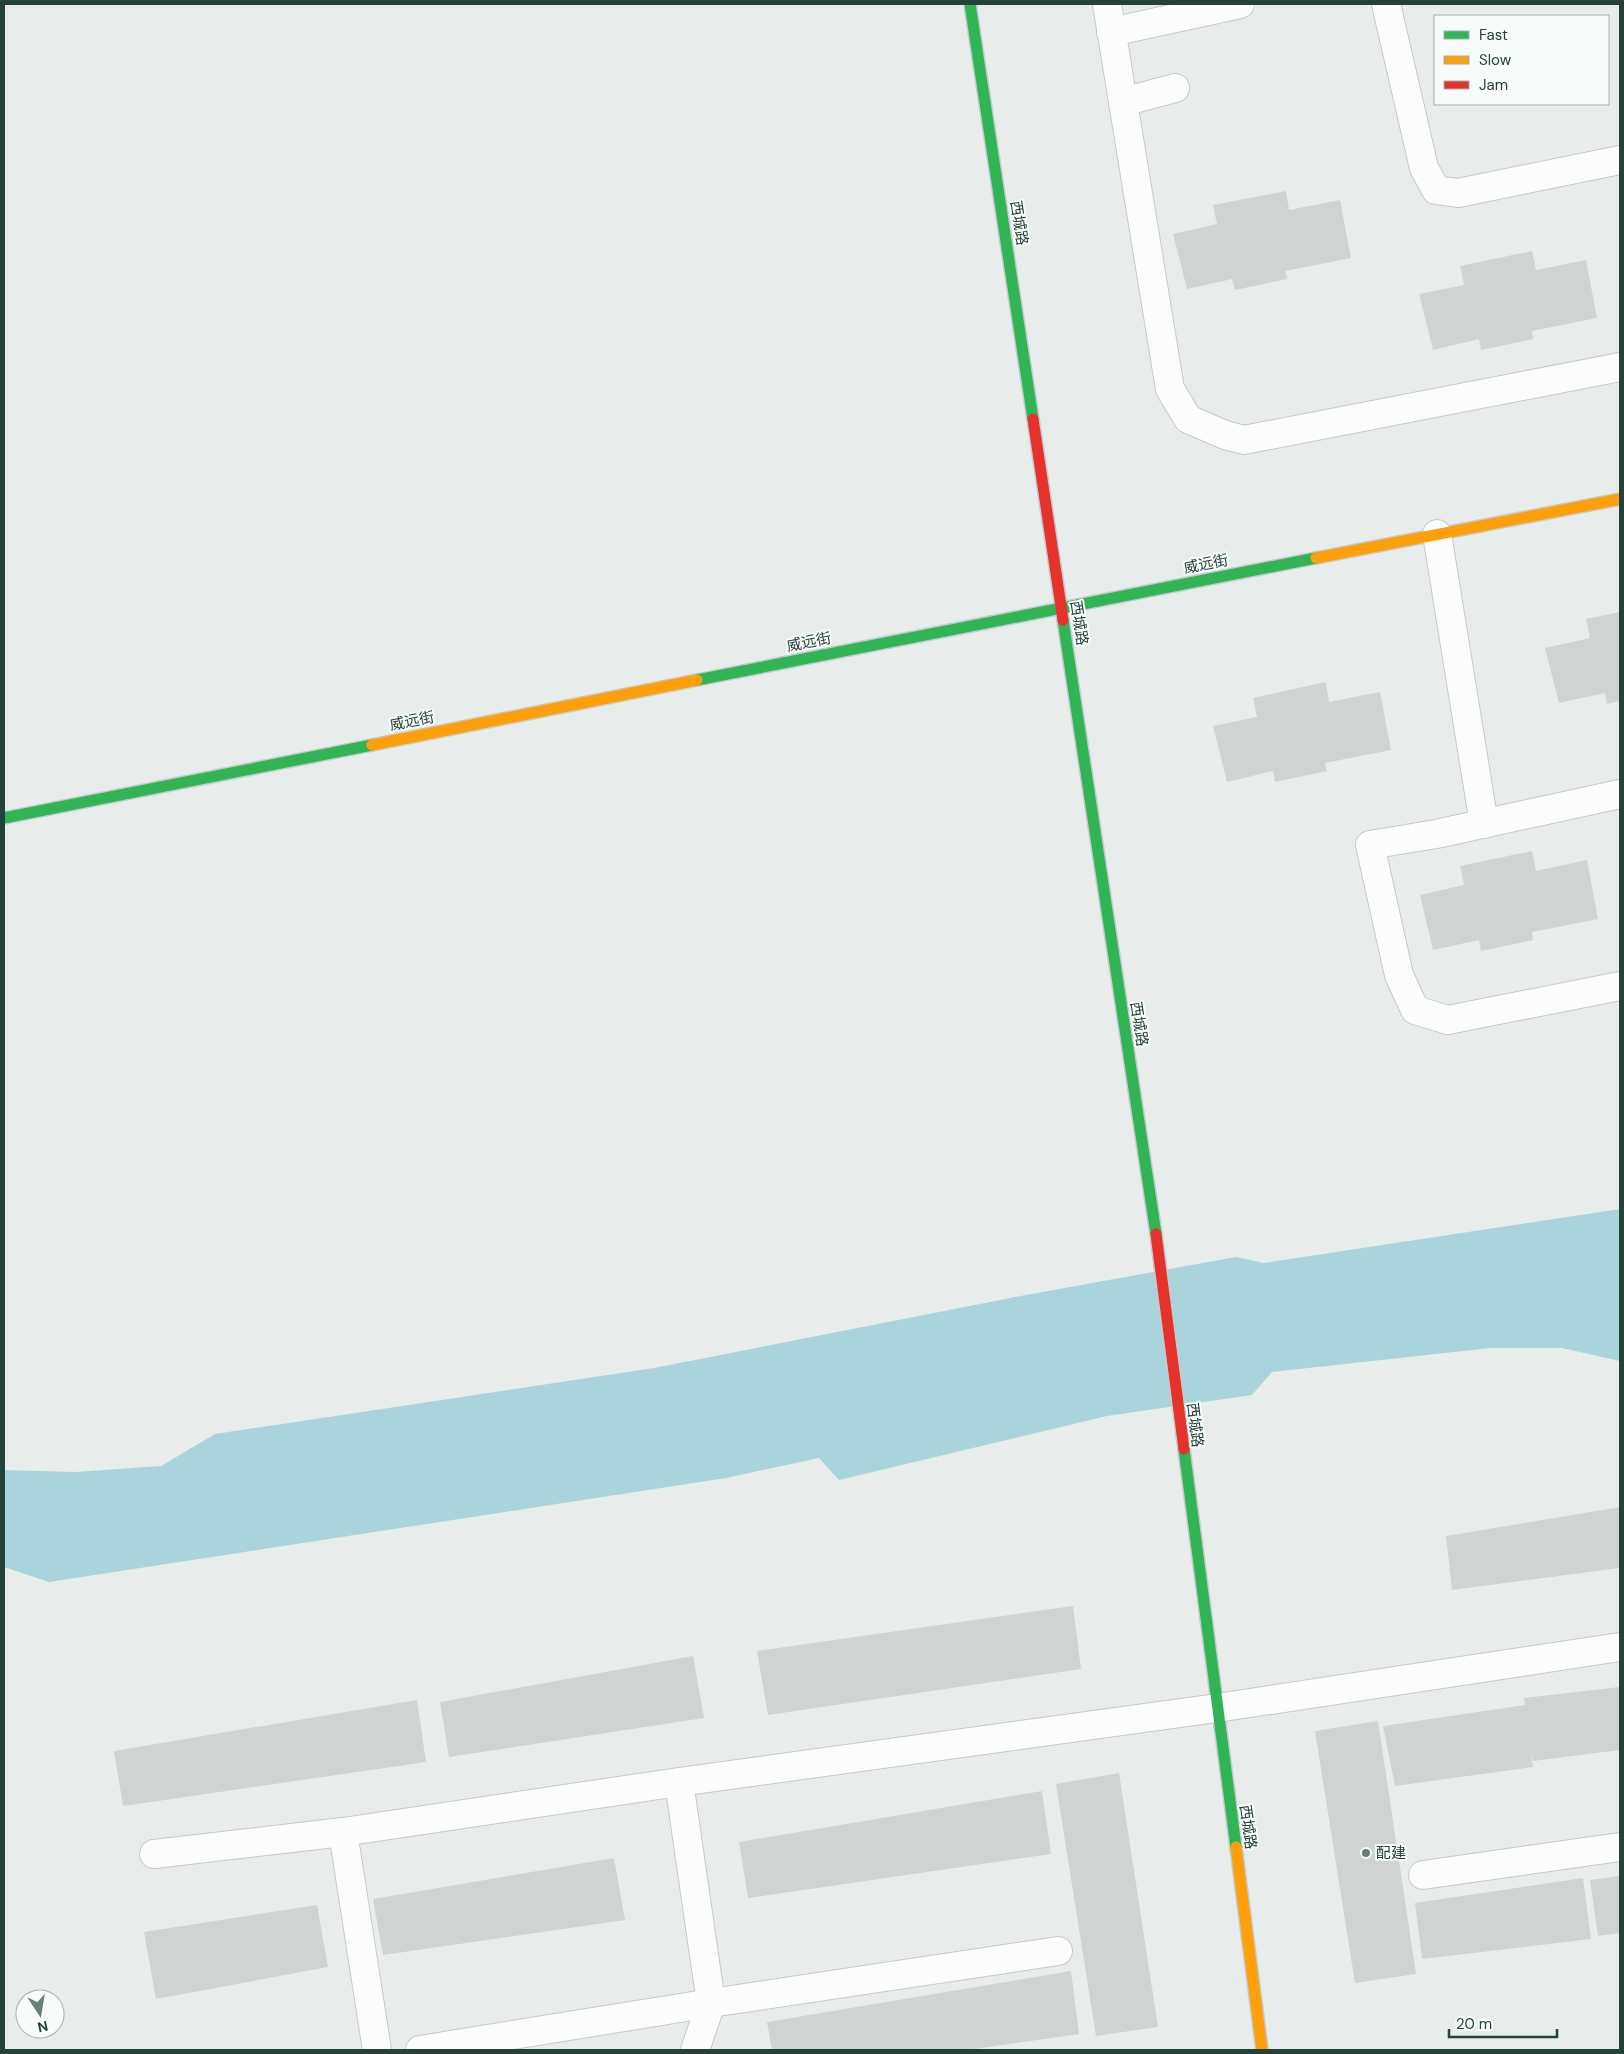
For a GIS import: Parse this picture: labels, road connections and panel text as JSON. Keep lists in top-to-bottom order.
{
  "streets": {
    "street": ["西城路", "威远街"]
  },
  "crossings": [
    ["西城路", "威远街"]
  ],
  "places": ["配建"],
  "legend": ["Fast", "Slow", "Jam"],
  "scale_bar": "20 m",
  "north": "bottom"
}
